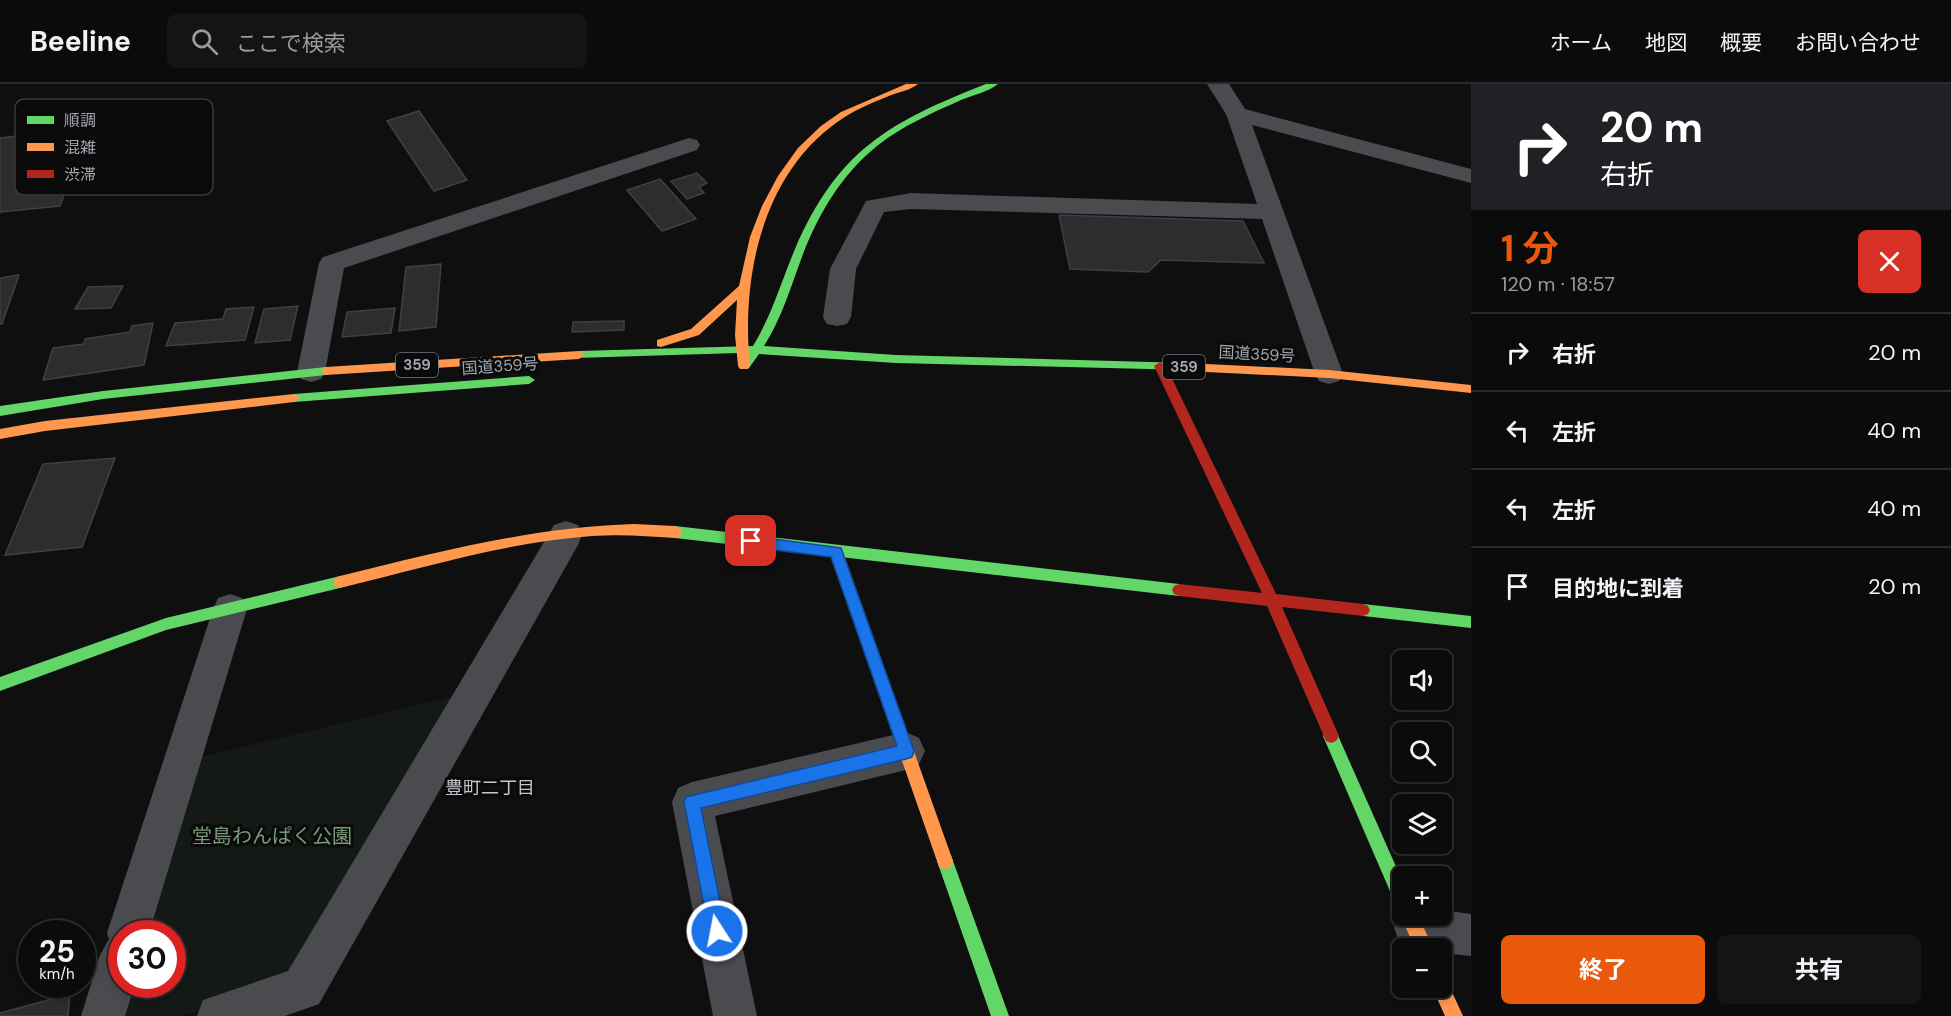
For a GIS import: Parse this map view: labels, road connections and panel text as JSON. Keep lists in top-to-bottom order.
{
  "streets": {
    "main road": ["国道359号", "359"]
  },
  "districts": ["豊町二丁目"],
  "parks": ["堂島わんぱく公園"],
  "legend": ["順調", "混雑", "渋滞"],
  "page": {
    "header": "Beeline",
    "search": "ここで検索",
    "nav": [
      "ホーム",
      "地図",
      "概要",
      "お問い合わせ"
    ],
    "turn": ["20 m", "右折"],
    "heading": ["1 分", "120 m · 18:57"],
    "list": [
      {
        "name": "右折",
        "value": "20 m"
      },
      {
        "name": "左折",
        "value": "40 m"
      },
      {
        "name": "左折",
        "value": "40 m"
      },
      {
        "name": "目的地に到着",
        "value": "20 m"
      }
    ],
    "map_buttons": ["+", "−"],
    "speed": "25 km/h",
    "limit": "30",
    "buttons": ["終了", "共有"]
  }
}
